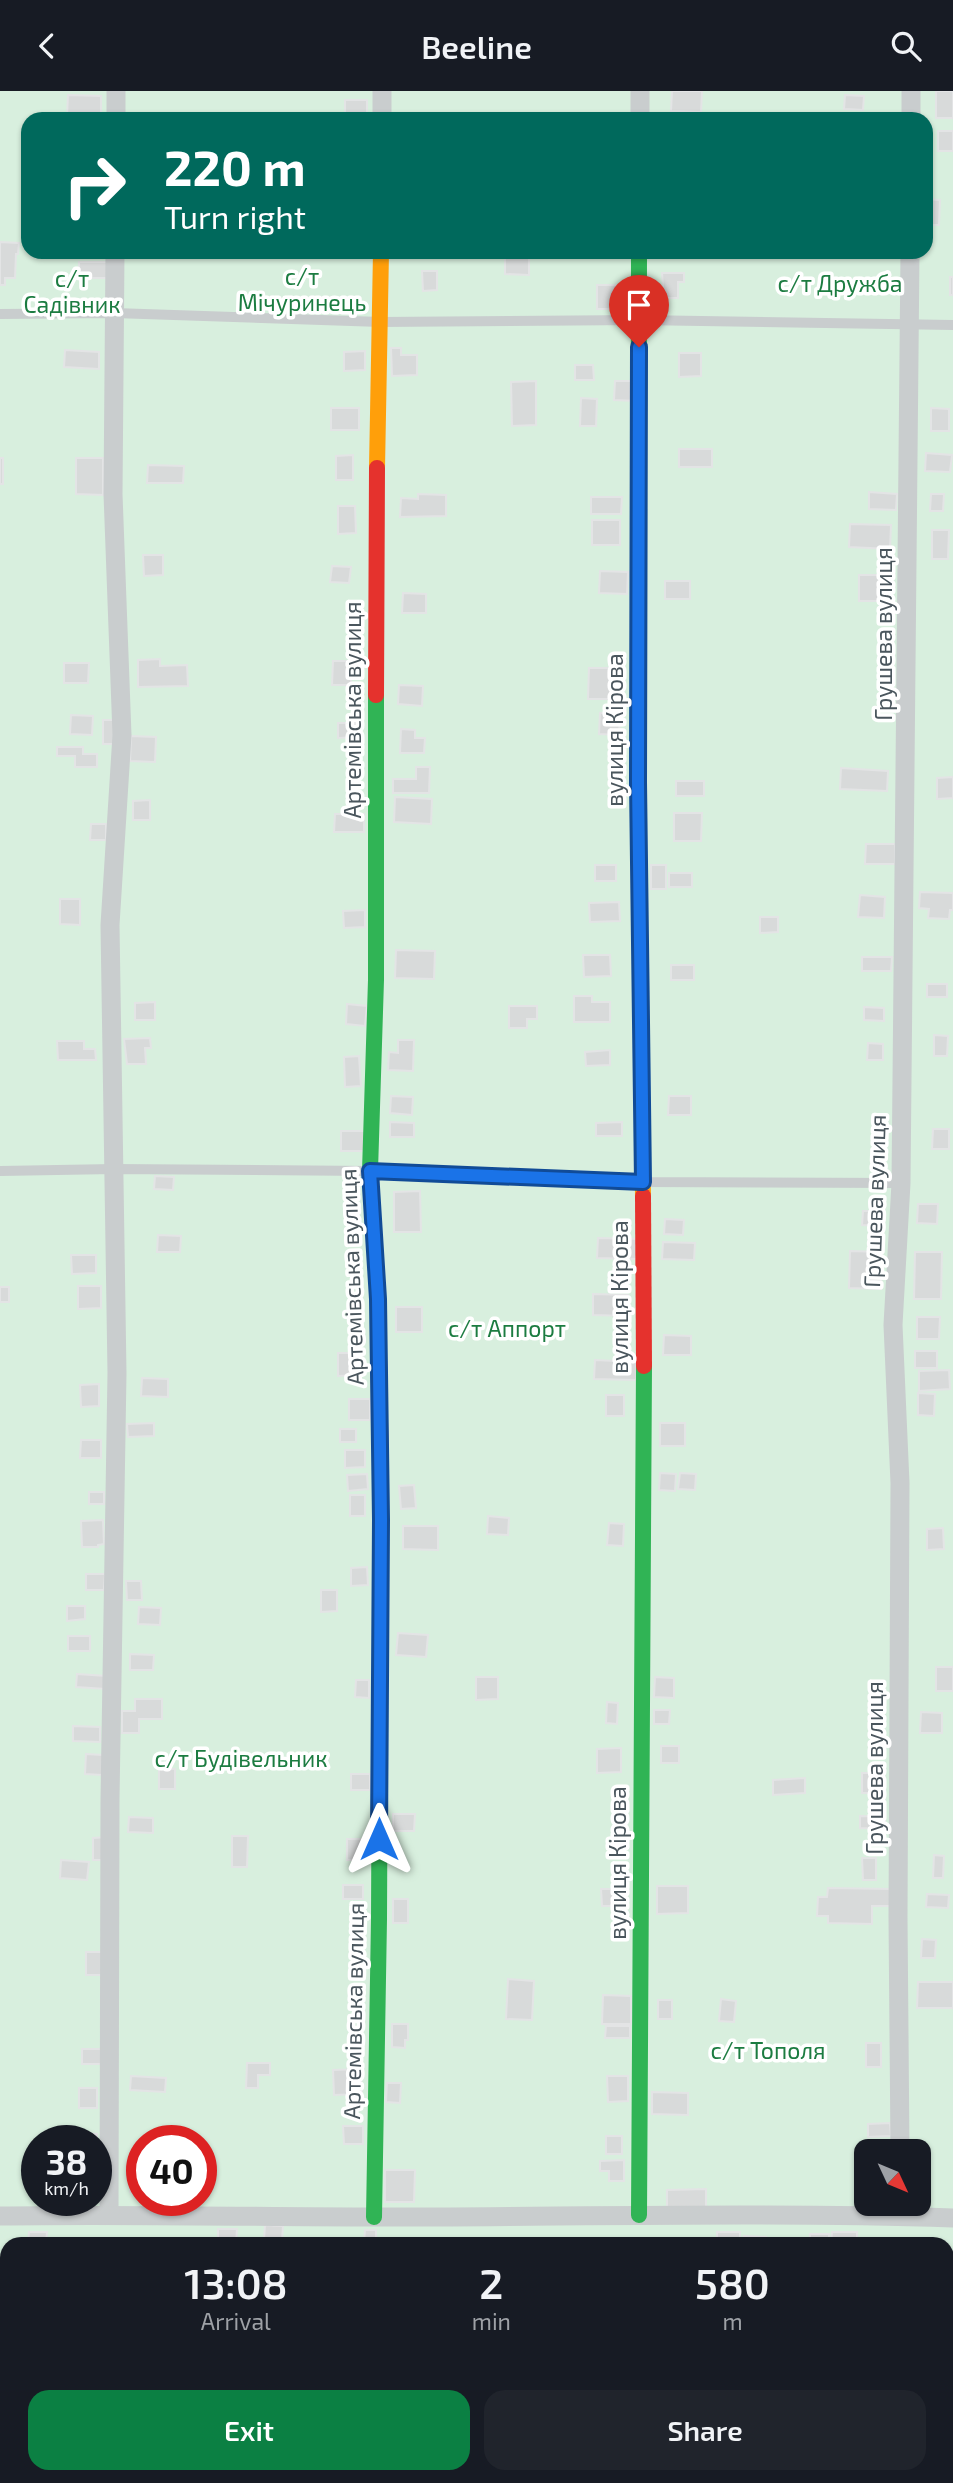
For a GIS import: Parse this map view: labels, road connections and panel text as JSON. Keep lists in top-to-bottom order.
{
  "streets": {
    "street": ["Грушева вулиця", "Артемівська вулиця", "вулиця Кірова"]
  },
  "parks": [
    "с/т Мічуринець",
    "с/т Садівник",
    "с/т Дружба",
    "с/т Аппорт",
    "с/т Будівельник",
    "с/т Тополя"
  ],
  "north": "bottom right",
  "page": {
    "header": "Beeline",
    "turn": ["220 m", "Turn right"],
    "speed": "38 km/h",
    "limit": "40",
    "eta": [
      "13:08",
      "Arrival",
      "2",
      "min",
      "580",
      "m"
    ],
    "buttons": ["Exit", "Share"]
  }
}
